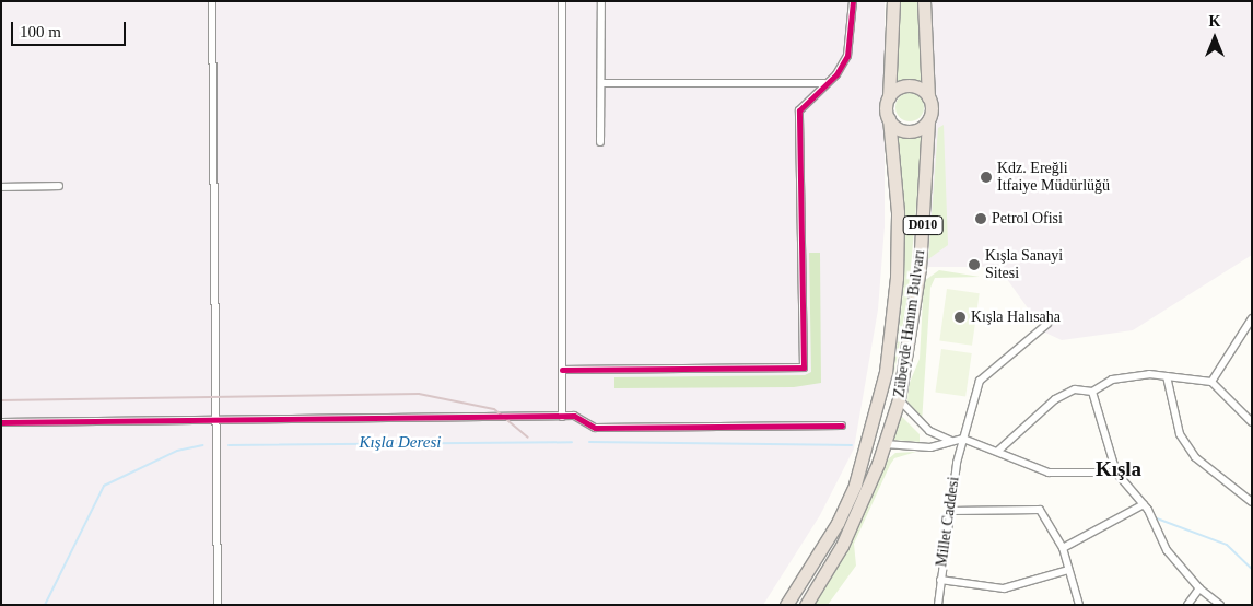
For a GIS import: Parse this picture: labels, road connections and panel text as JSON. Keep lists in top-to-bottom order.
{
  "streets": {
    "highway": ["D010", "Zübeyde Hanım Bulvarı"],
    "street": ["Millet Caddesi"]
  },
  "districts": ["Kışla"],
  "water": ["Kışla Deresi"],
  "places": [
    "Kdz. Ereğli İtfaiye Müdürlüğü",
    "Petrol Ofisi",
    "Kışla Sanayi Sitesi",
    "Kışla Halısaha"
  ],
  "scale_bar": "100 m",
  "north": "top"
}
